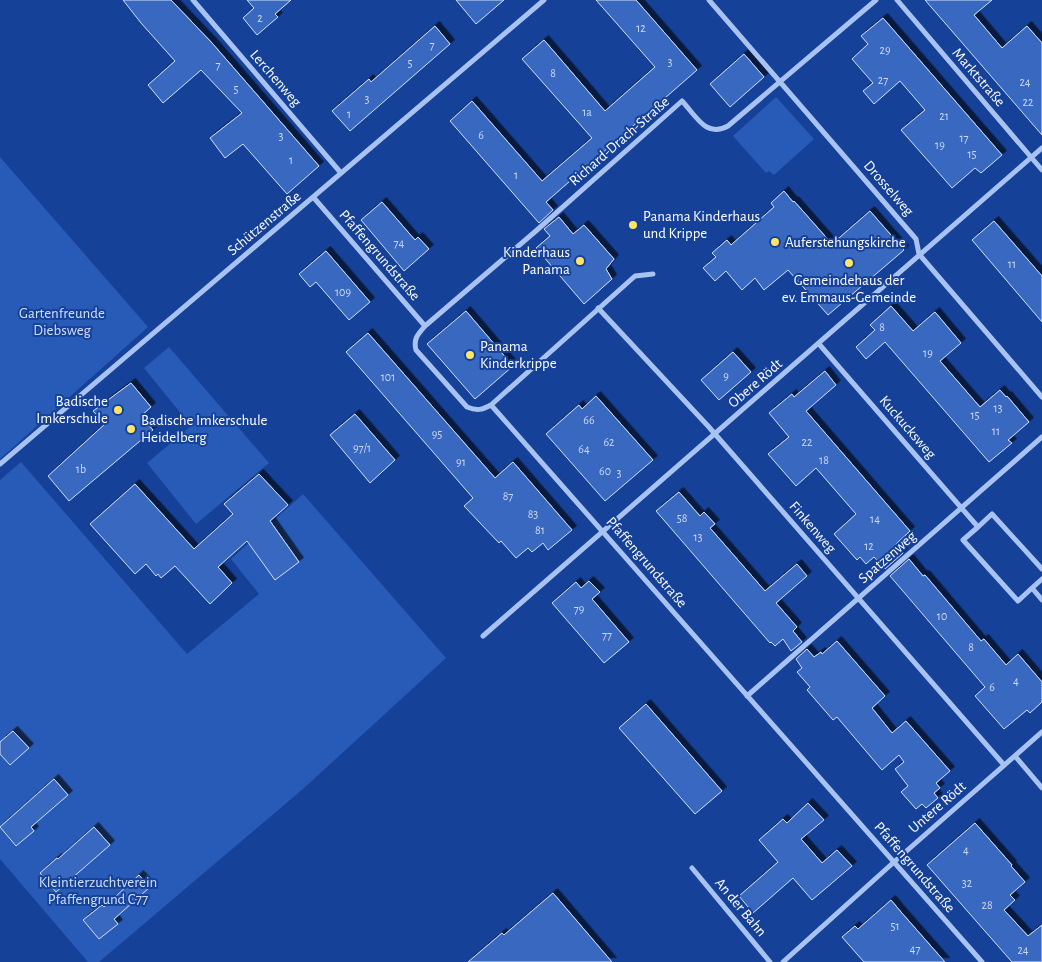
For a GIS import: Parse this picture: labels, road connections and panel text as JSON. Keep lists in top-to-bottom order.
{
  "streets": {
    "street": [
      "Marktstraße",
      "Lerchenweg",
      "Richard-Drach-Straße",
      "Drosselweg",
      "Schützenstraße",
      "Pfaffengrundstraße",
      "Obere Rödt",
      "Kuckucksweg",
      "Finkenweg",
      "Spatzenweg",
      "Untere Rödt",
      "An der Bahn"
    ]
  },
  "crossings": [
    ["Marktstraße", "Obere Rödt"],
    ["Lerchenweg", "Schützenstraße"],
    ["Richard-Drach-Straße", "Drosselweg"],
    ["Richard-Drach-Straße", "Pfaffengrundstraße"],
    ["Drosselweg", "Obere Rödt"],
    ["Schützenstraße", "Pfaffengrundstraße"],
    ["Pfaffengrundstraße", "Obere Rödt"],
    ["Pfaffengrundstraße", "Spatzenweg"],
    ["Pfaffengrundstraße", "Untere Rödt"],
    ["Obere Rödt", "Kuckucksweg"],
    ["Obere Rödt", "Finkenweg"],
    ["Kuckucksweg", "Spatzenweg"],
    ["Finkenweg", "Spatzenweg"],
    ["Finkenweg", "Untere Rödt"]
  ],
  "parks": ["Gartenfreunde Diebsweg", "Kleintierzuchtverein Pfaffengrund C77"],
  "places": [
    "Panama Kinderhaus und Krippe",
    "Auferstehungskirche",
    "Kinderhaus Panama",
    "Gemeindehaus der ev. Emmaus-Gemeinde",
    "Panama Kinderkrippe",
    "Badische Imkerschule",
    "Badische Imkerschule Heidelberg"
  ],
  "house_numbers": [
    "2",
    "12",
    "7",
    "29",
    "3",
    "5",
    "7",
    "8",
    "27",
    "24",
    "5",
    "3",
    "22",
    "1a",
    "1",
    "21",
    "6",
    "3",
    "17",
    "19",
    "15",
    "1",
    "1",
    "74",
    "11",
    "109",
    "8",
    "19",
    "9",
    "101",
    "13",
    "15",
    "66",
    "11",
    "95",
    "62",
    "22",
    "97/1",
    "64",
    "18",
    "91",
    "1b",
    "60",
    "3",
    "87",
    "83",
    "58",
    "14",
    "81",
    "13",
    "12",
    "79",
    "10",
    "77",
    "8",
    "4",
    "6",
    "4",
    "32",
    "28",
    "51",
    "47",
    "24"
  ]
}
